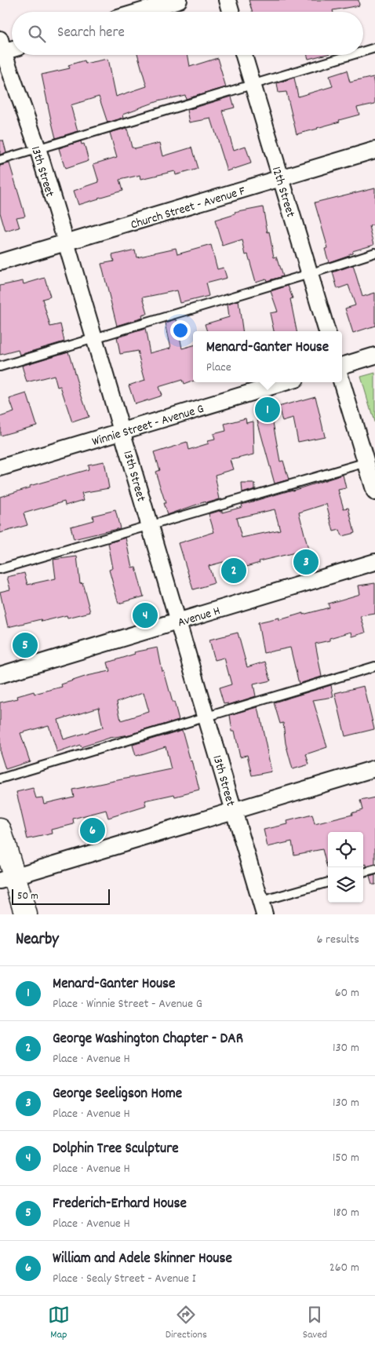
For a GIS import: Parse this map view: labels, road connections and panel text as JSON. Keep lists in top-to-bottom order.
{
  "streets": {
    "street": [
      "13th Street",
      "12th Street",
      "Church Street - Avenue F",
      "Winnie Street - Avenue G",
      "Avenue H"
    ]
  },
  "crossings": [
    ["13th Street", "Church Street - Avenue F"],
    ["13th Street", "Winnie Street - Avenue G"],
    ["13th Street", "Avenue H"],
    ["12th Street", "Church Street - Avenue F"]
  ],
  "scale_bar": "50 m",
  "page": {
    "search": "Search here",
    "popup": ["Menard-Ganter House", "Place"],
    "pins": [
      "1",
      "3",
      "2",
      "4",
      "5",
      "6"
    ],
    "scale": "50 m",
    "heading": ["Nearby", "6 results"],
    "list": [
      {
        "mark": "1",
        "name": "Menard-Ganter House",
        "note": "Place · Winnie Street - Avenue G",
        "value": "60 m"
      },
      {
        "mark": "2",
        "name": "George Washington Chapter - DAR",
        "note": "Place · Avenue H",
        "value": "130 m"
      },
      {
        "mark": "3",
        "name": "George Seeligson Home",
        "note": "Place · Avenue H",
        "value": "130 m"
      },
      {
        "mark": "4",
        "name": "Dolphin Tree Sculpture",
        "note": "Place · Avenue H",
        "value": "150 m"
      },
      {
        "mark": "5",
        "name": "Frederich-Erhard House",
        "note": "Place · Avenue H",
        "value": "180 m"
      },
      {
        "mark": "6",
        "name": "William and Adele Skinner House",
        "note": "Place · Sealy Street - Avenue I",
        "value": "260 m"
      }
    ],
    "nav": ["Map", "Directions", "Saved"]
  }
}
